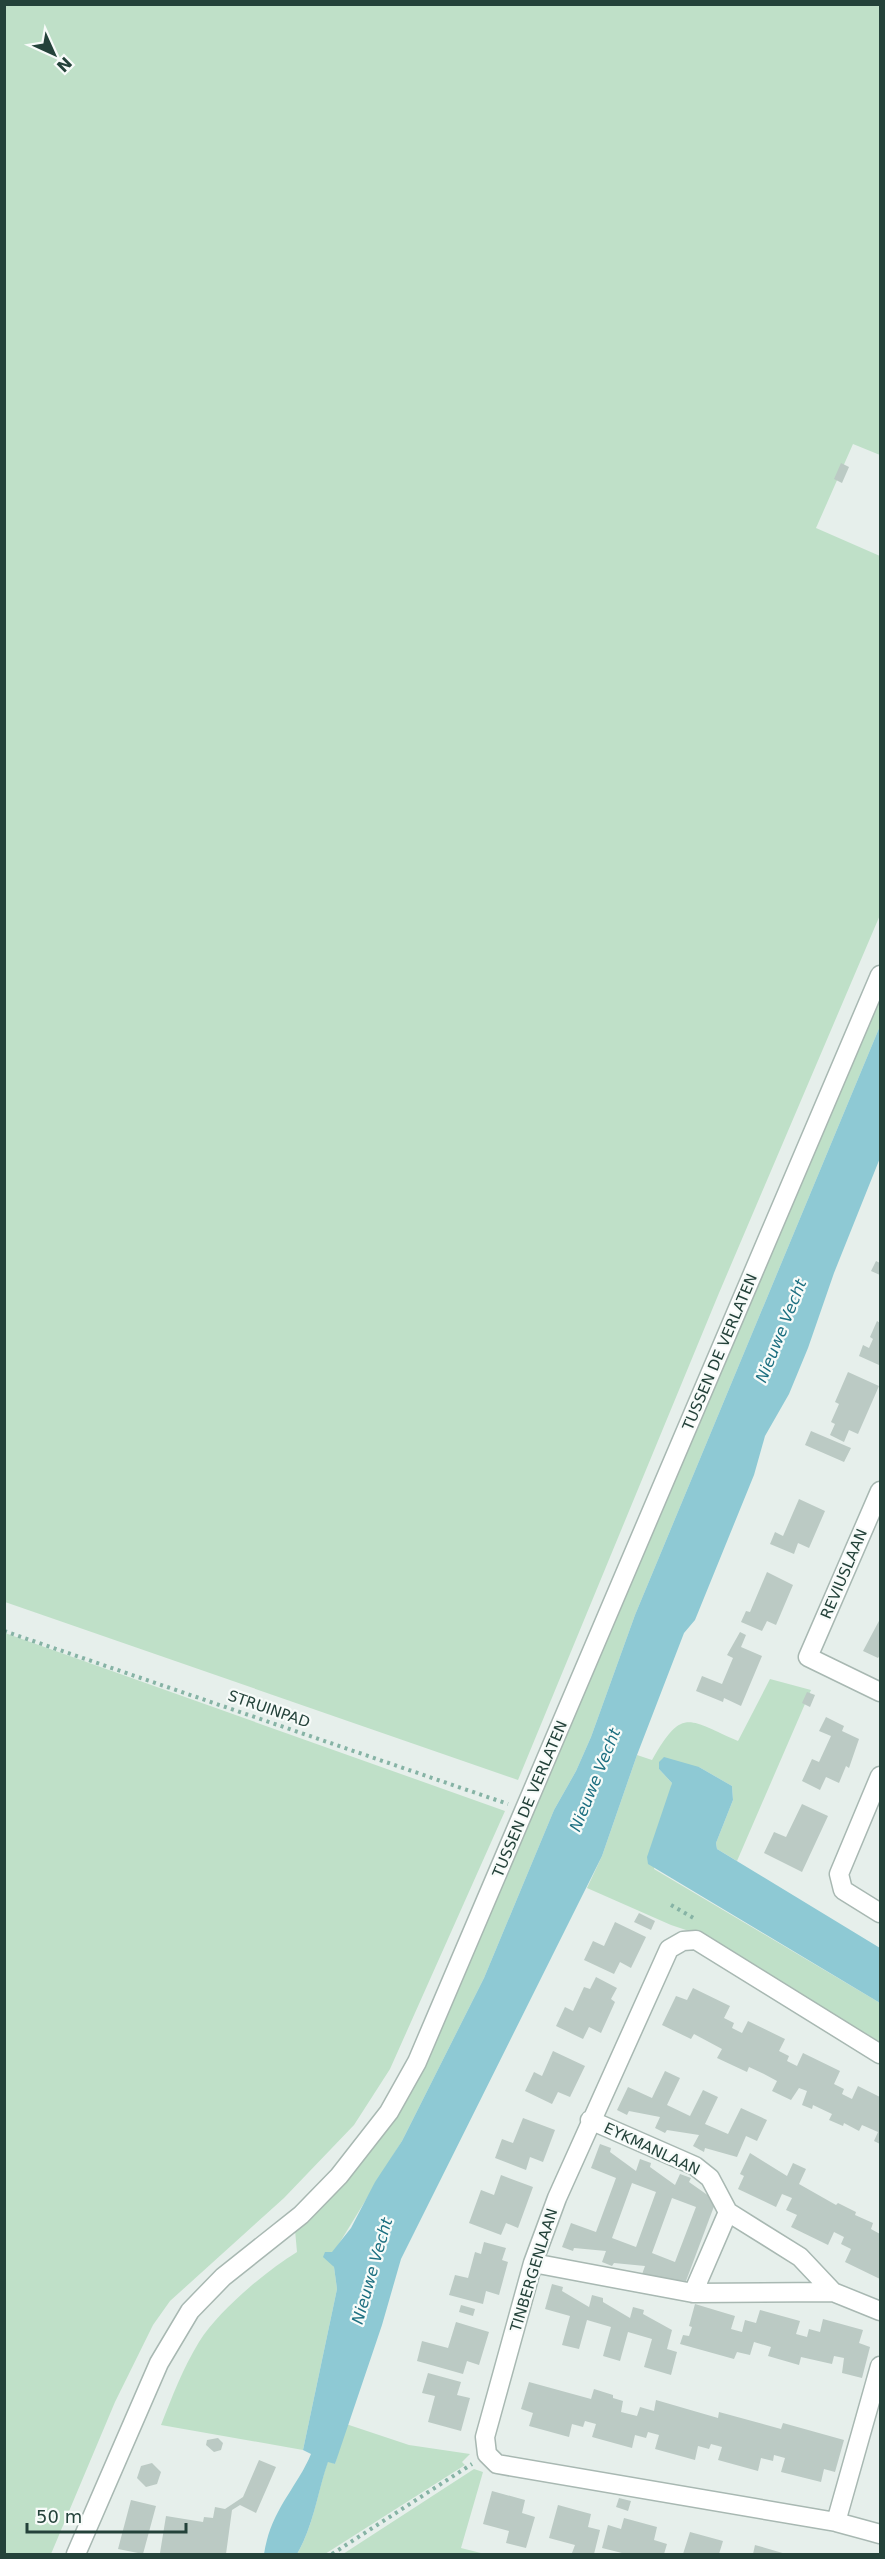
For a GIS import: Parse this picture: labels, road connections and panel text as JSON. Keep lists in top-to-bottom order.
{
  "streets": {
    "street": [
      "TUSSEN DE VERLATEN",
      "REVIUSLAAN",
      "EYKMANLAAN",
      "TINBERGENLAAN"
    ],
    "path": ["STRUINPAD"]
  },
  "crossings": [
    ["TUSSEN DE VERLATEN", "STRUINPAD"],
    ["EYKMANLAAN", "TINBERGENLAAN"]
  ],
  "water": ["Nieuwe Vecht"],
  "scale_bar": "50 m",
  "north": "bottom right"
}
